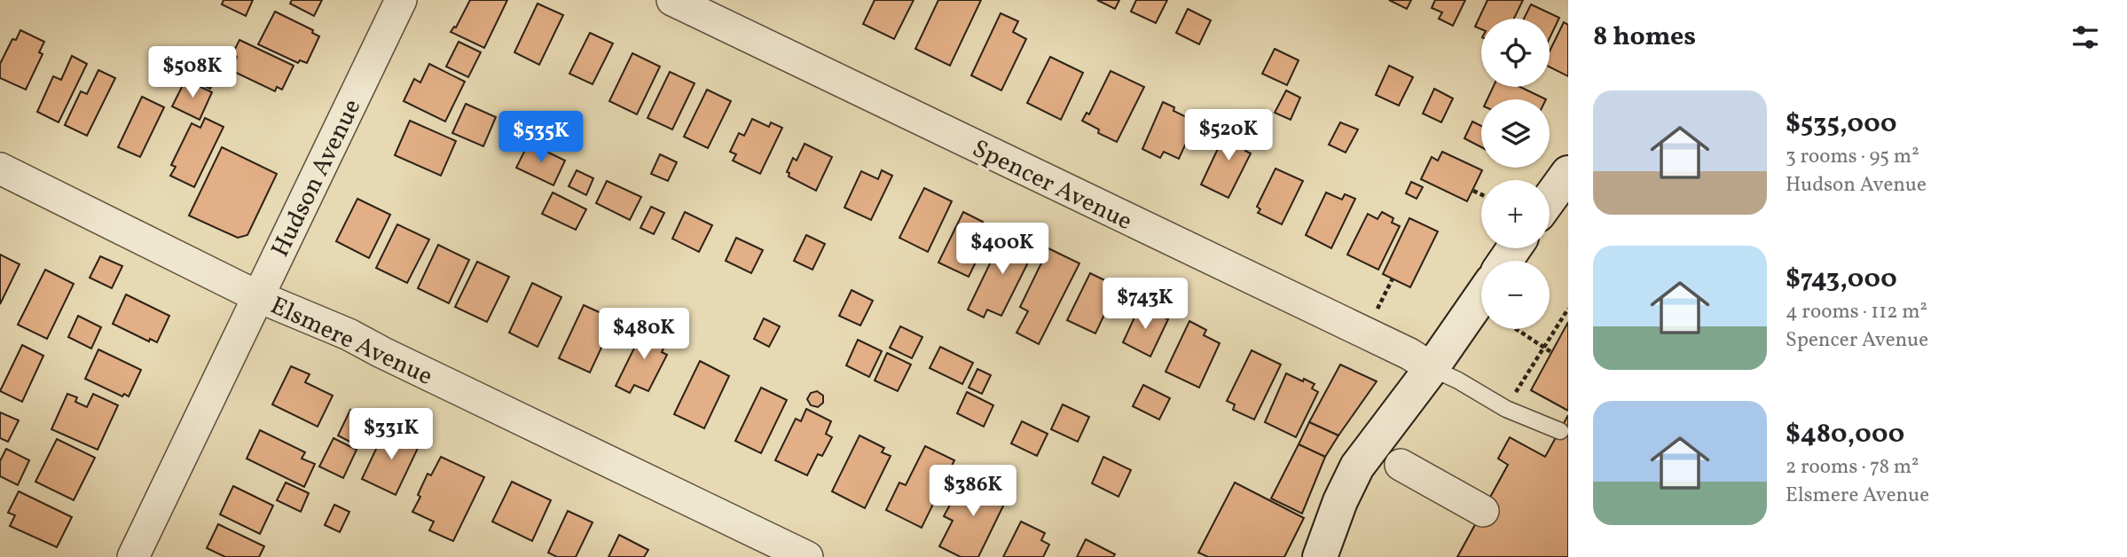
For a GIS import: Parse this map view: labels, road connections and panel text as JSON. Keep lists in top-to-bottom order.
{
  "streets": {
    "street": ["Hudson Avenue", "Spencer Avenue", "Elsmere Avenue"]
  },
  "crossings": [
    ["Hudson Avenue", "Elsmere Avenue"]
  ],
  "page": {
    "heading": "8 homes",
    "map_buttons": ["+", "−"],
    "price": [
      "$508K",
      "$520K",
      "$535K",
      "$400K",
      "$743K",
      "$480K",
      "$331K",
      "$386K"
    ],
    "list": [
      {
        "name": "$535,000",
        "note": "3 rooms · 95 m² · Hudson Avenue"
      },
      {
        "name": "$743,000",
        "note": "4 rooms · 112 m² · Spencer Avenue"
      },
      {
        "name": "$480,000",
        "note": "2 rooms · 78 m² · Elsmere Avenue"
      }
    ]
  }
}
